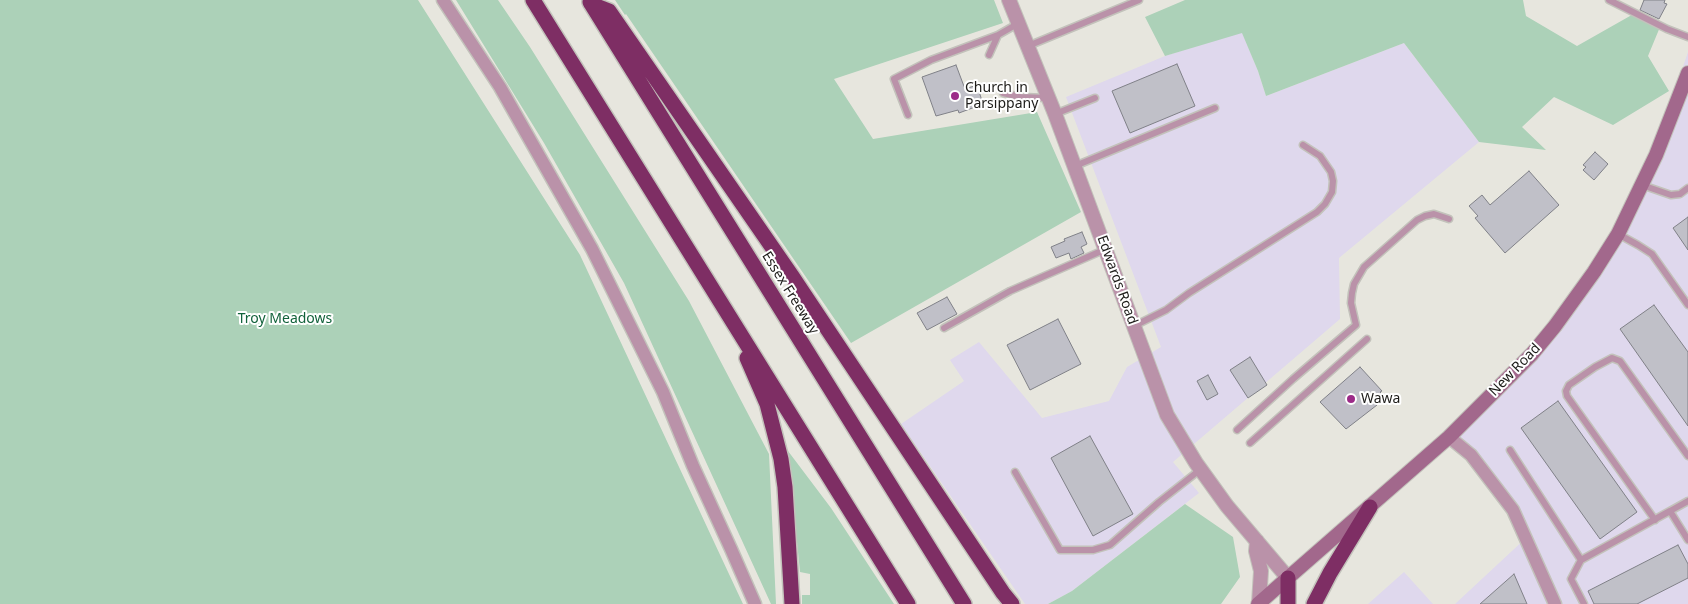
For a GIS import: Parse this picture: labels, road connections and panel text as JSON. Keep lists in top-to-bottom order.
{
  "streets": {
    "highway": ["Essex Freeway"],
    "main road": ["New Road"],
    "street": ["Edwards Road"]
  },
  "crossings": [
    ["Edwards Road", "New Road"]
  ],
  "parks": ["Troy Meadows"],
  "places": ["Church in Parsippany", "Wawa"]
}
